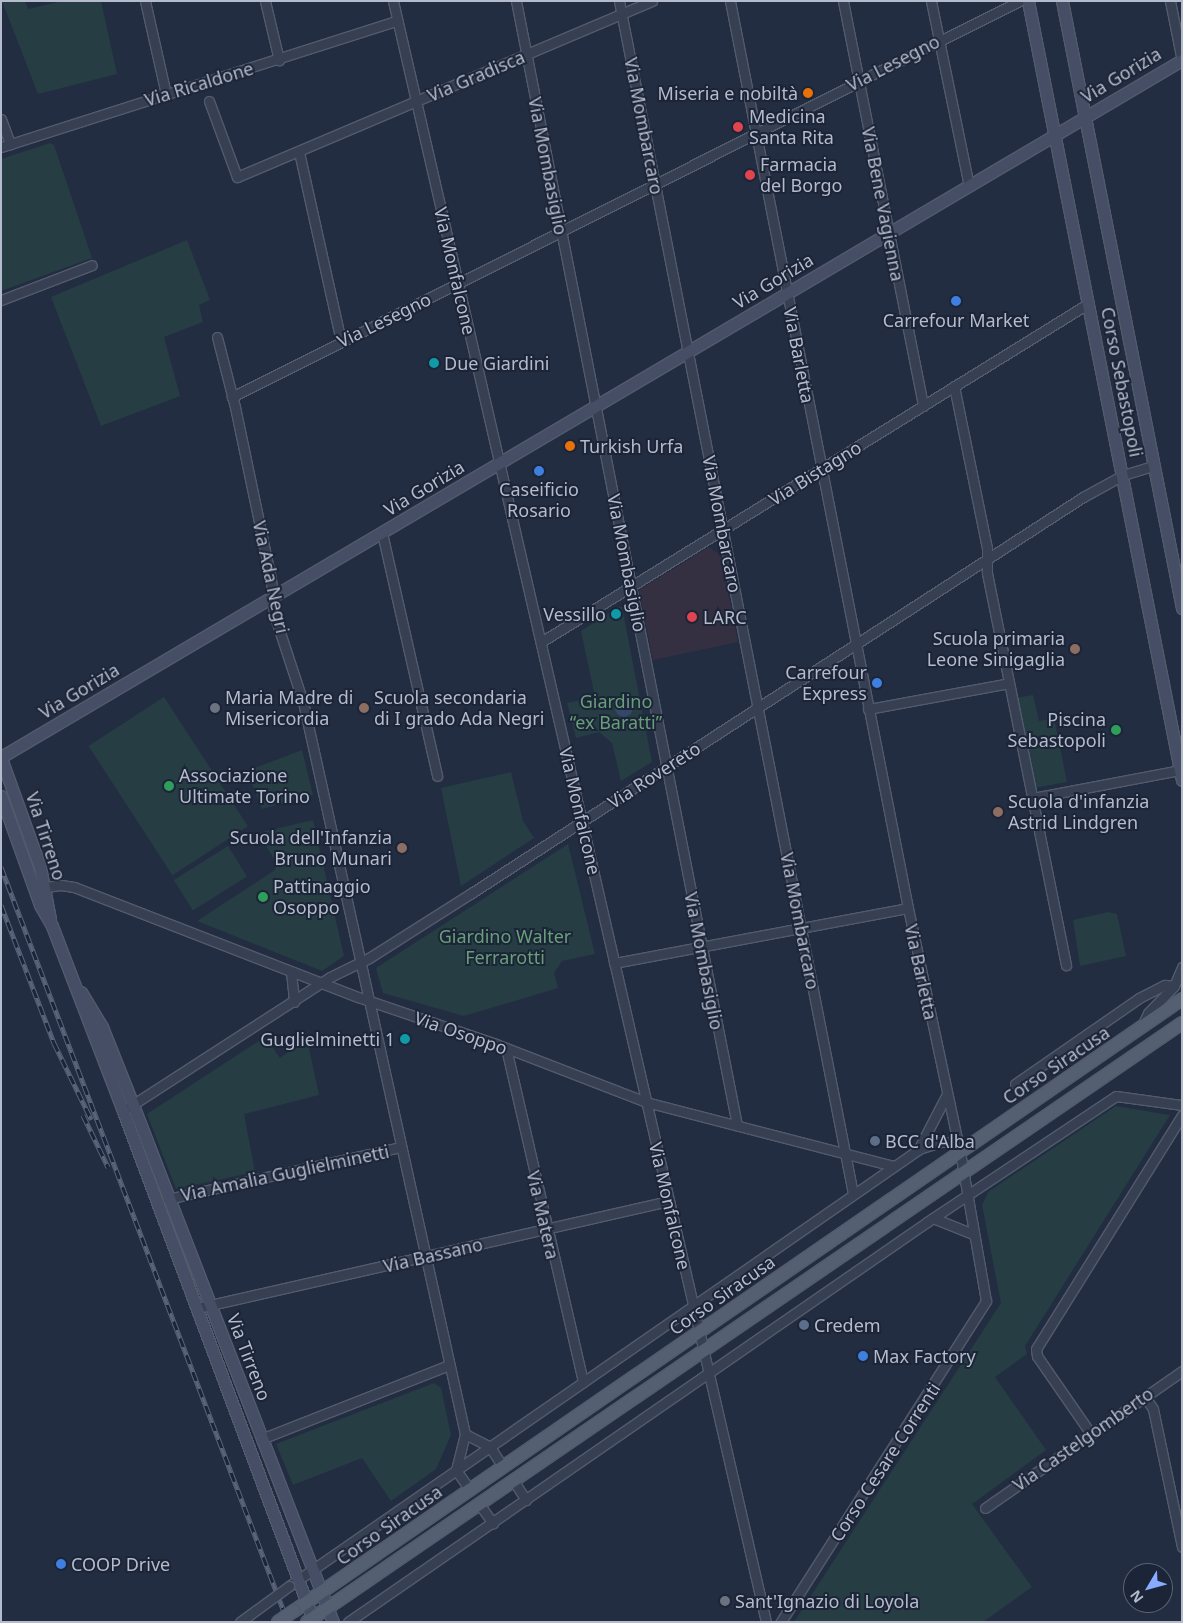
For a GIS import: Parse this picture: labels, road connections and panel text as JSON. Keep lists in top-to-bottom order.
{
  "streets": {
    "main road": ["Corso Siracusa"],
    "street": [
      "Via Lesegno",
      "Via Gorizia",
      "Via Gradisca",
      "Via Ricaldone",
      "Via Mombarcaro",
      "Via Mombasiglio",
      "Via Bene Vagienna",
      "Via Monfalcone",
      "Via Barletta",
      "Corso Sebastopoli",
      "Via Bistagno",
      "Via Ada Negri",
      "Via Rovereto",
      "Via Tirreno",
      "Via Osoppo",
      "Via Amalia Guglielminetti",
      "Via Matera",
      "Via Bassano",
      "Via Castelgomberto",
      "Corso Cesare Correnti"
    ]
  },
  "crossings": [
    ["Via Lesegno", "Via Mombarcaro"],
    ["Via Lesegno", "Via Mombasiglio"],
    ["Via Lesegno", "Via Bene Vagienna"],
    ["Via Lesegno", "Via Monfalcone"],
    ["Via Lesegno", "Via Barletta"],
    ["Via Lesegno", "Via Ada Negri"],
    ["Via Gorizia", "Via Mombarcaro"],
    ["Via Gorizia", "Via Mombasiglio"],
    ["Via Gorizia", "Via Bene Vagienna"],
    ["Via Gorizia", "Via Monfalcone"],
    ["Via Gorizia", "Via Barletta"],
    ["Via Gorizia", "Corso Sebastopoli"],
    ["Via Gorizia", "Via Ada Negri"],
    ["Via Gorizia", "Via Tirreno"],
    ["Via Gradisca", "Via Mombarcaro"],
    ["Via Gradisca", "Via Mombasiglio"],
    ["Via Gradisca", "Via Monfalcone"],
    ["Via Ricaldone", "Via Monfalcone"],
    ["Via Mombarcaro", "Via Bistagno"],
    ["Via Mombarcaro", "Via Rovereto"],
    ["Via Mombarcaro", "Via Osoppo"],
    ["Via Mombarcaro", "Corso Siracusa"],
    ["Via Mombasiglio", "Via Bistagno"],
    ["Via Mombasiglio", "Via Rovereto"],
    ["Via Mombasiglio", "Via Osoppo"],
    ["Via Bene Vagienna", "Via Bistagno"],
    ["Via Monfalcone", "Via Bistagno"],
    ["Via Monfalcone", "Via Rovereto"],
    ["Via Monfalcone", "Via Osoppo"],
    ["Via Monfalcone", "Corso Siracusa"],
    ["Via Monfalcone", "Via Bassano"],
    ["Via Barletta", "Via Bistagno"],
    ["Via Barletta", "Via Rovereto"],
    ["Via Barletta", "Corso Siracusa"],
    ["Via Barletta", "Corso Cesare Correnti"],
    ["Corso Sebastopoli", "Via Bistagno"],
    ["Corso Sebastopoli", "Via Rovereto"],
    ["Via Ada Negri", "Via Rovereto"],
    ["Via Ada Negri", "Via Amalia Guglielminetti"],
    ["Via Rovereto", "Via Tirreno"],
    ["Via Rovereto", "Via Osoppo"],
    ["Via Rovereto", "Via Amalia Guglielminetti"],
    ["Via Tirreno", "Via Osoppo"],
    ["Via Tirreno", "Corso Siracusa"],
    ["Via Tirreno", "Via Amalia Guglielminetti"],
    ["Via Tirreno", "Via Bassano"],
    ["Via Osoppo", "Corso Siracusa"],
    ["Via Osoppo", "Via Amalia Guglielminetti"],
    ["Via Osoppo", "Via Matera"],
    ["Corso Siracusa", "Via Amalia Guglielminetti"],
    ["Corso Siracusa", "Via Matera"],
    ["Via Amalia Guglielminetti", "Via Bassano"],
    ["Via Matera", "Via Bassano"]
  ],
  "parks": ["Giardino “ex Baratti”", "Giardino Walter Ferrarotti"],
  "places": [
    "Miseria e nobiltà",
    "Medicina Santa Rita",
    "Farmacia del Borgo",
    "Carrefour Market",
    "Due Giardini",
    "Turkish Urfa",
    "Caseificio Rosario",
    "Vessillo",
    "LARC",
    "Scuola primaria Leone Sinigaglia",
    "Carrefour Express",
    "Maria Madre di Misericordia",
    "Scuola secondaria di I grado Ada Negri",
    "Piscina Sebastopoli",
    "Associazione Ultimate Torino",
    "Scuola d'infanzia Astrid Lindgren",
    "Scuola dell'Infanzia Bruno Munari",
    "Pattinaggio Osoppo",
    "Guglielminetti 1",
    "BCC d'Alba",
    "Credem",
    "Max Factory",
    "COOP Drive",
    "Sant'Ignazio di Loyola"
  ],
  "north": "bottom left"
}
